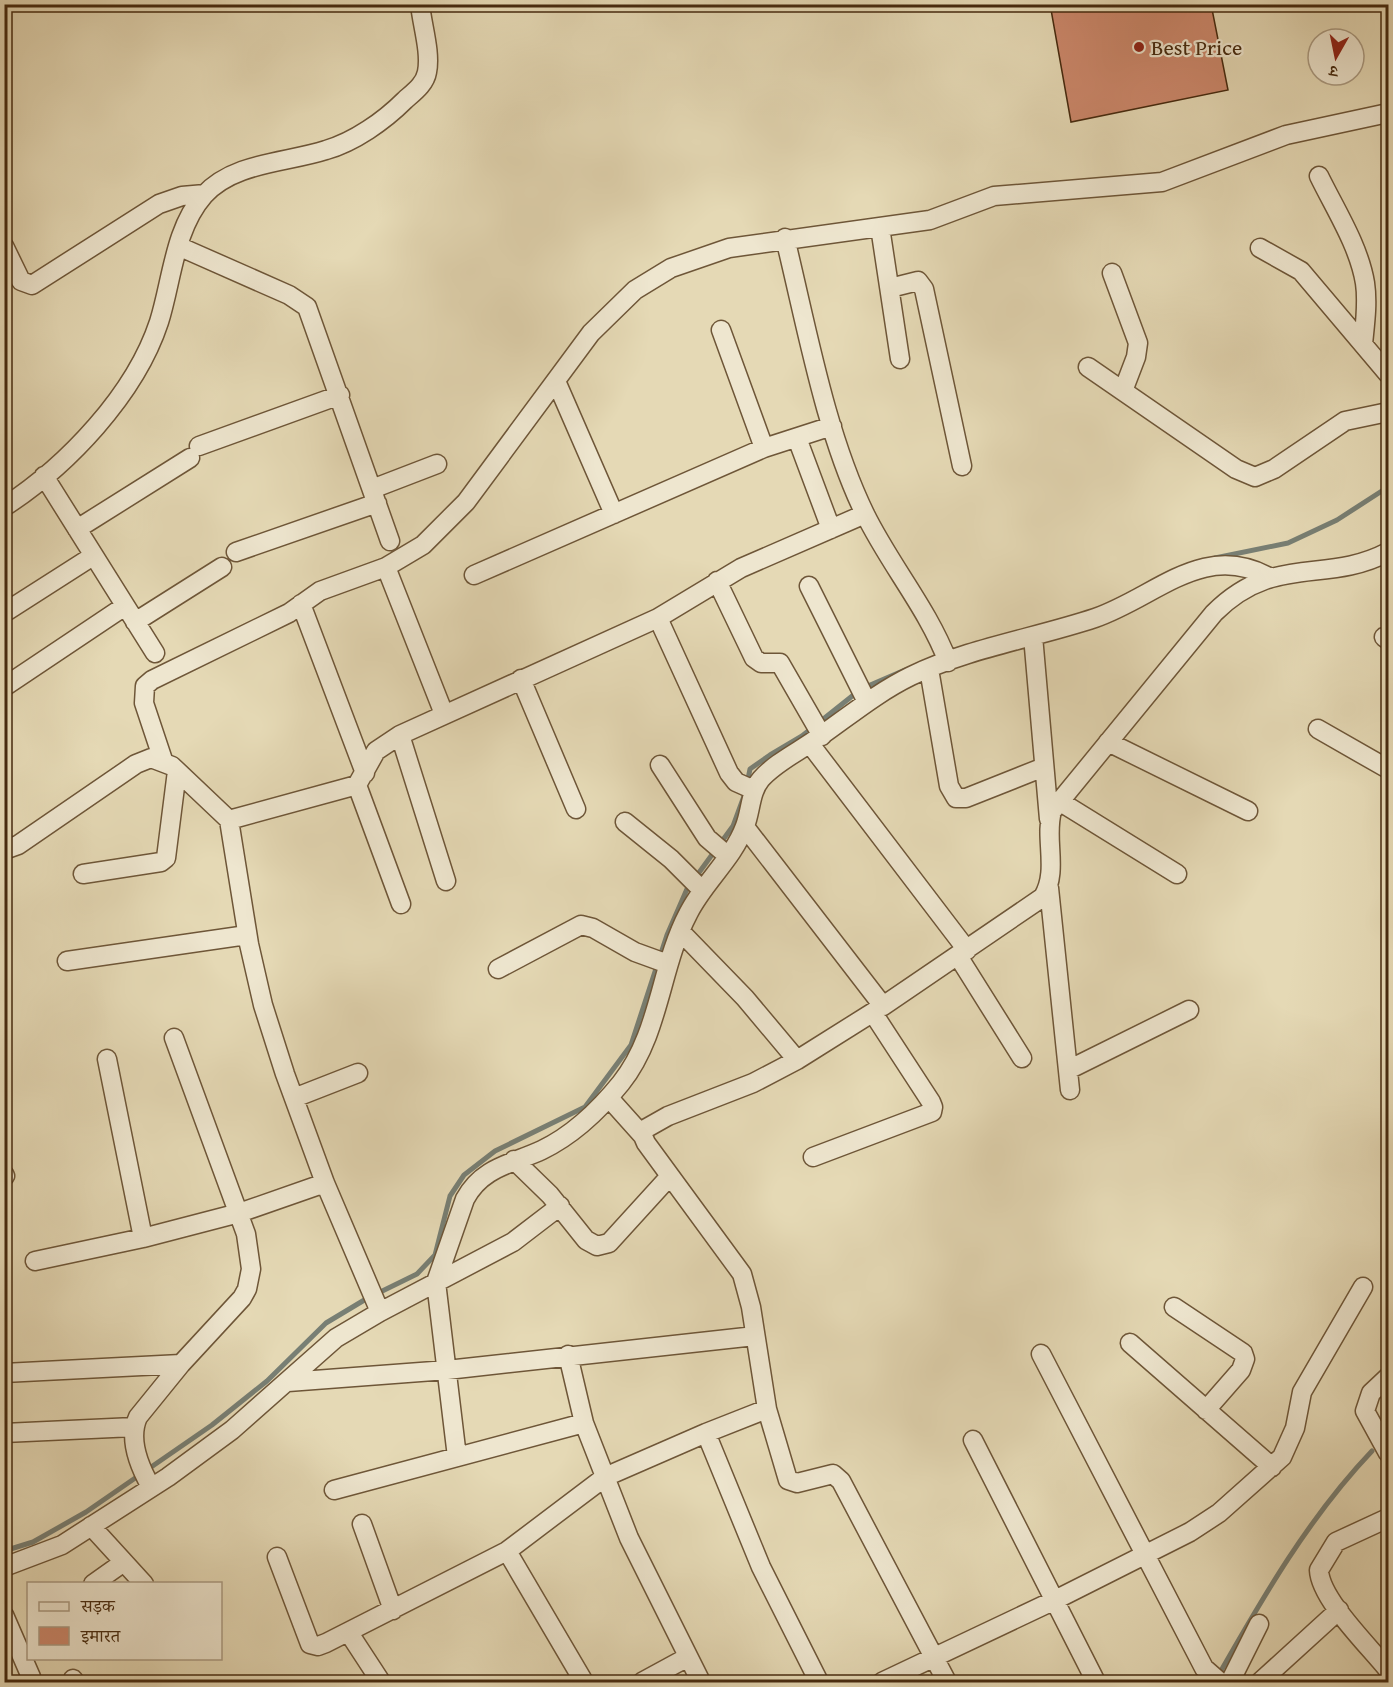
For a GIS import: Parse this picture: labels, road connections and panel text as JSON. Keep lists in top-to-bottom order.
{
  "places": ["Best Price"],
  "legend": ["सड़क", "इमारत"],
  "north": "bottom"
}
